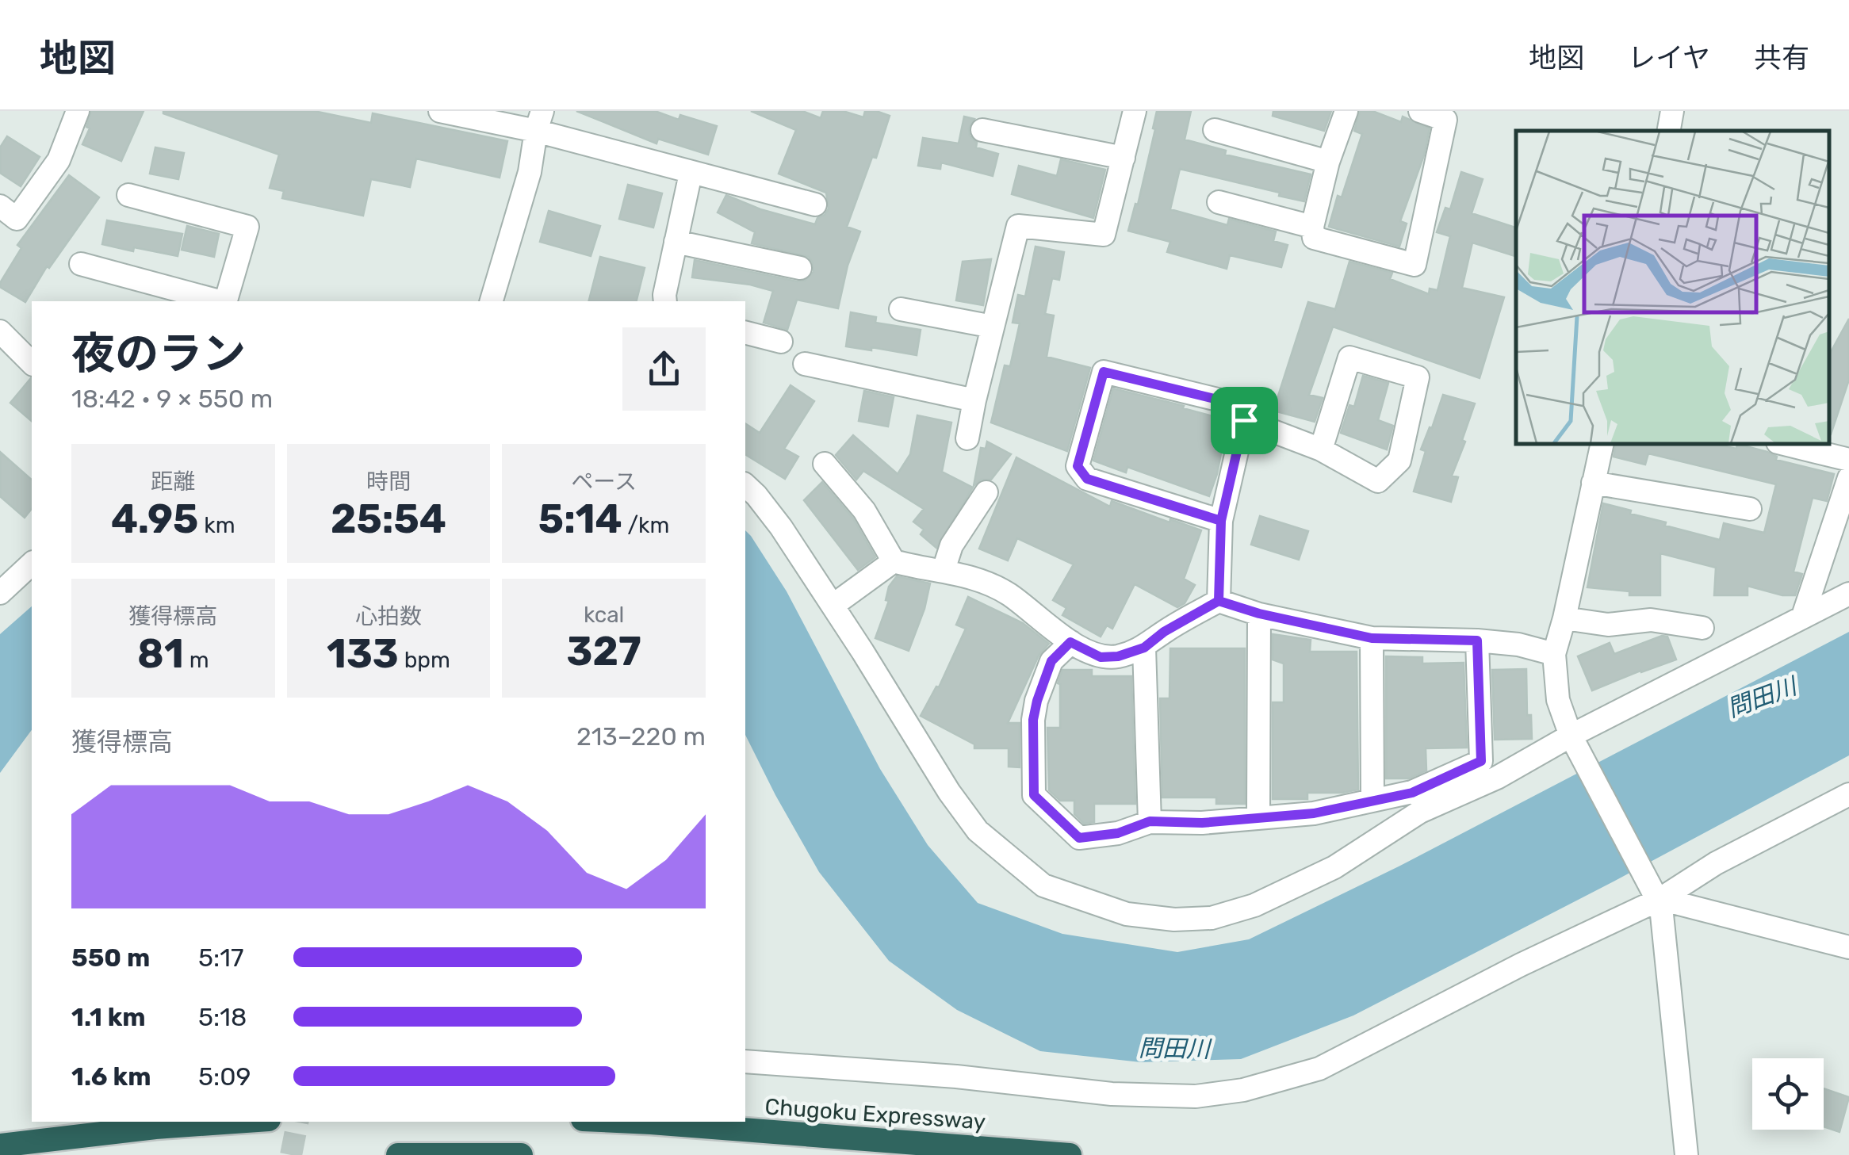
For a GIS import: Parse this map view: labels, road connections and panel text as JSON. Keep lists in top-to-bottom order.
{
  "streets": {
    "highway": ["Chugoku Expressway"]
  },
  "water": ["問田川"],
  "page": {
    "header": "地図",
    "nav": ["地図", "レイヤ", "共有"],
    "heading": ["夜のラン", "18:42 · 9 × 550 m"],
    "stats": [
      ["距離", "4.95 km"],
      ["時間", "25:54"],
      ["ペース", "5:14 /km"],
      ["獲得標高", "81 m"],
      ["心拍数", "133 bpm"],
      ["kcal", "327"]
    ],
    "chart": ["獲得標高", "213–220 m"],
    "list": [
      {
        "name": "550 m",
        "note": "5:17"
      },
      {
        "name": "1.1 km",
        "note": "5:18"
      },
      {
        "name": "1.6 km",
        "note": "5:09"
      }
    ]
  }
}
